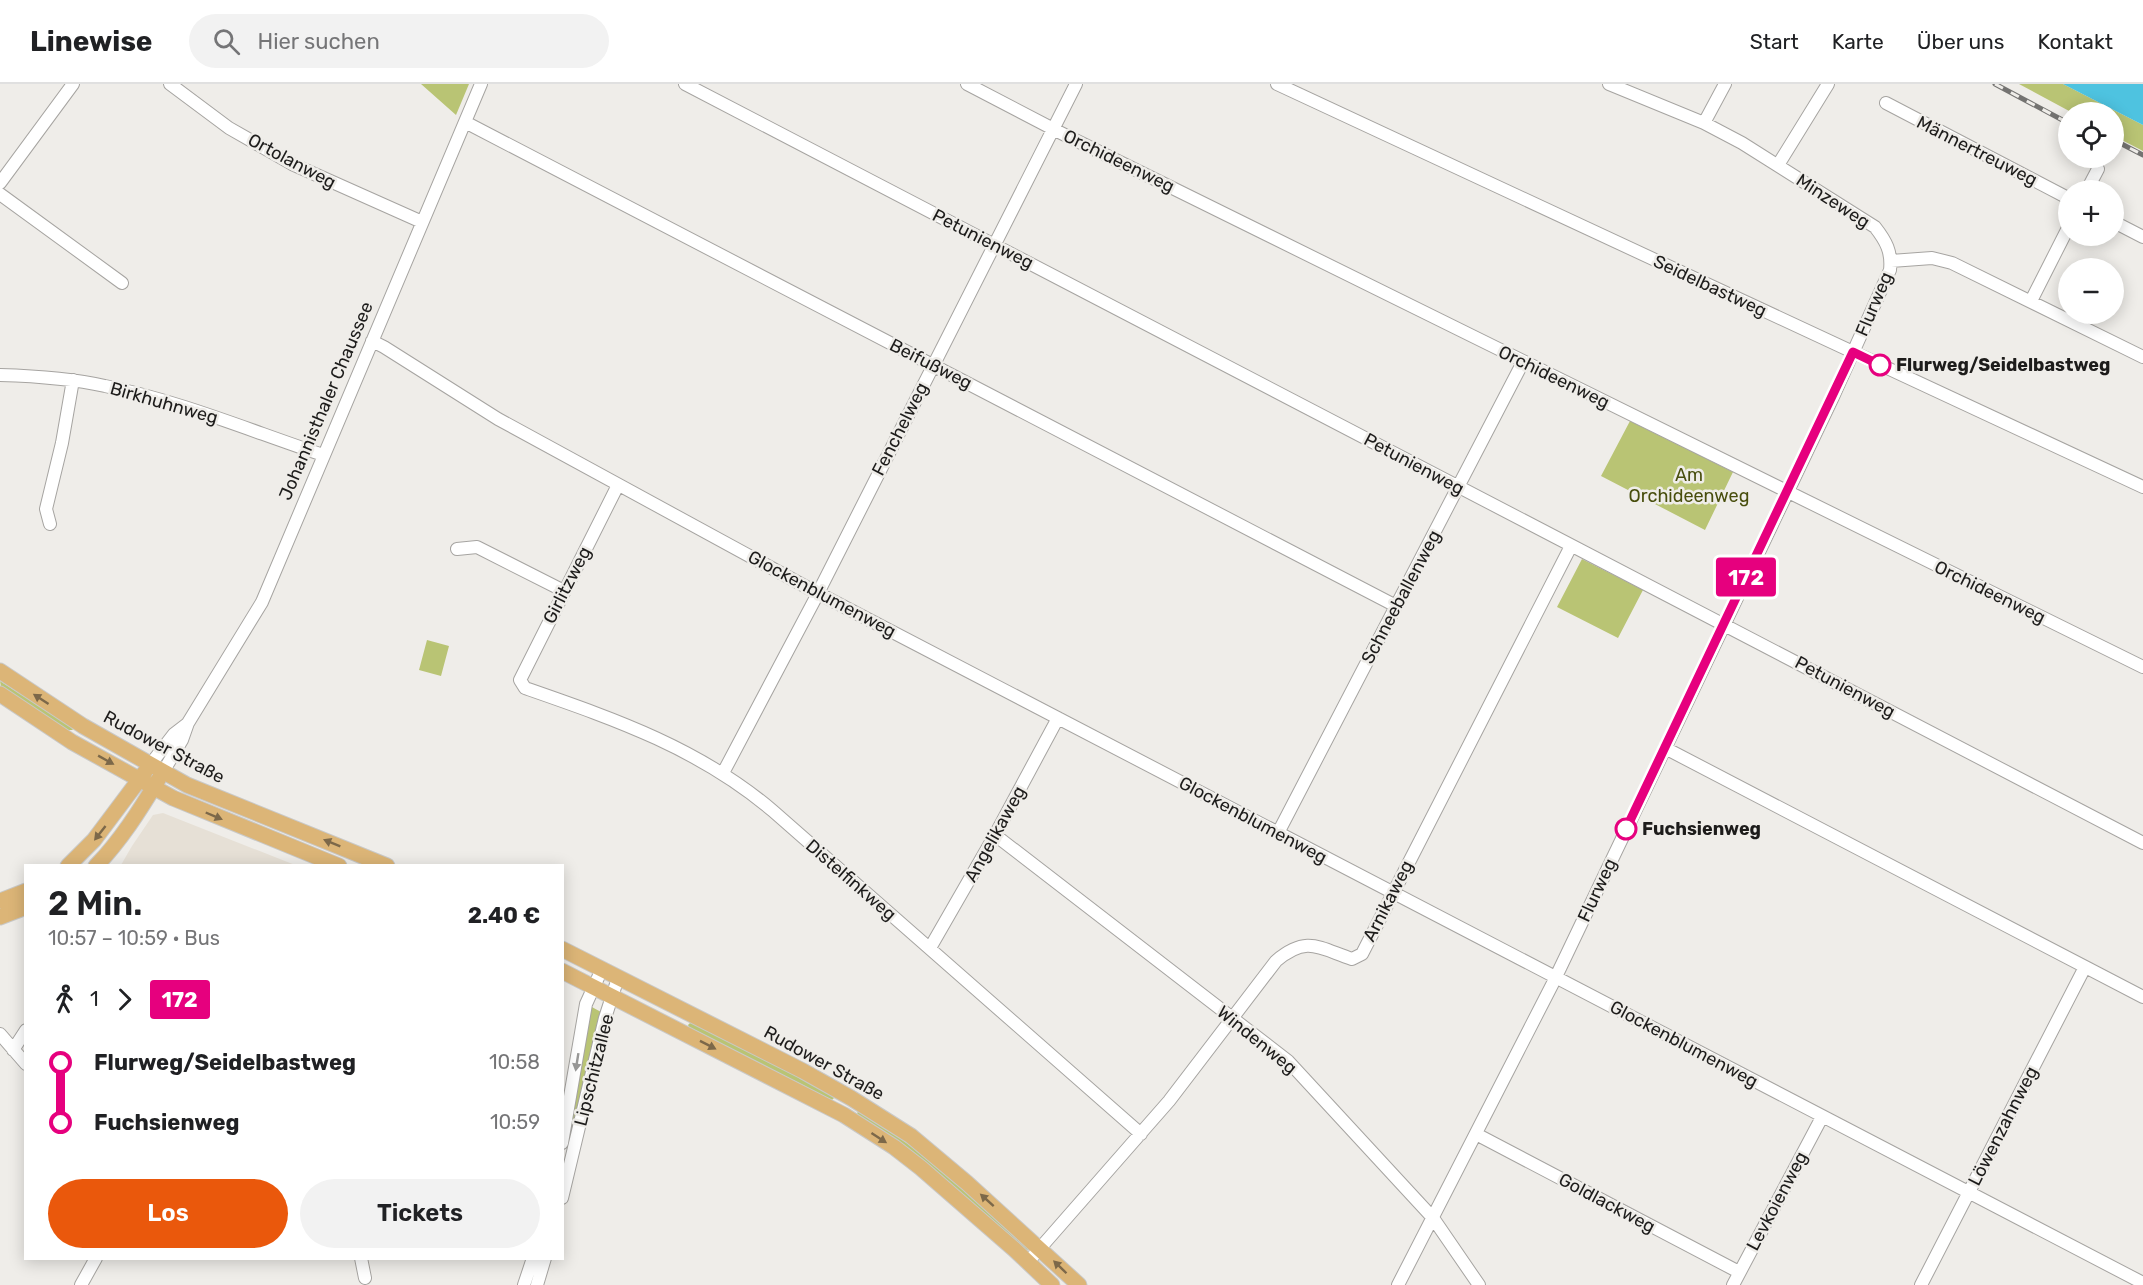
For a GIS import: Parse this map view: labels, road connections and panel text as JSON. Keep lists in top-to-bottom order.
{
  "streets": {
    "main road": ["Johannisthaler Chaussee", "Rudower Straße"],
    "street": [
      "Männertreuweg",
      "Ortolanweg",
      "Orchideenweg",
      "Minzeweg",
      "Petunienweg",
      "Seidelbastweg",
      "Flurweg",
      "Beifußweg",
      "Birkhuhnweg",
      "Fenchelweg",
      "Girlitzweg",
      "Glockenblumenweg",
      "Schneeballenweg",
      "Angelikaweg",
      "Distelfinkweg",
      "Arnikaweg",
      "Windenweg",
      "Lipschitzallee",
      "Löwenzahnweg",
      "Levkoienweg",
      "Goldlackweg"
    ]
  },
  "crossings": [
    ["Ortolanweg", "Johannisthaler Chaussee"],
    ["Orchideenweg", "Flurweg"],
    ["Orchideenweg", "Fenchelweg"],
    ["Orchideenweg", "Schneeballenweg"],
    ["Minzeweg", "Flurweg"],
    ["Petunienweg", "Flurweg"],
    ["Petunienweg", "Fenchelweg"],
    ["Petunienweg", "Schneeballenweg"],
    ["Petunienweg", "Arnikaweg"],
    ["Seidelbastweg", "Flurweg"],
    ["Flurweg", "Glockenblumenweg"],
    ["Flurweg", "Windenweg"],
    ["Flurweg", "Goldlackweg"],
    ["Beifußweg", "Johannisthaler Chaussee"],
    ["Beifußweg", "Fenchelweg"],
    ["Beifußweg", "Schneeballenweg"],
    ["Johannisthaler Chaussee", "Birkhuhnweg"],
    ["Johannisthaler Chaussee", "Glockenblumenweg"],
    ["Johannisthaler Chaussee", "Rudower Straße"],
    ["Fenchelweg", "Glockenblumenweg"],
    ["Fenchelweg", "Distelfinkweg"],
    ["Girlitzweg", "Glockenblumenweg"],
    ["Girlitzweg", "Distelfinkweg"],
    ["Glockenblumenweg", "Schneeballenweg"],
    ["Glockenblumenweg", "Angelikaweg"],
    ["Glockenblumenweg", "Arnikaweg"],
    ["Glockenblumenweg", "Löwenzahnweg"],
    ["Glockenblumenweg", "Levkoienweg"],
    ["Rudower Straße", "Arnikaweg"],
    ["Rudower Straße", "Lipschitzallee"],
    ["Angelikaweg", "Distelfinkweg"],
    ["Angelikaweg", "Windenweg"],
    ["Distelfinkweg", "Arnikaweg"],
    ["Arnikaweg", "Windenweg"],
    ["Levkoienweg", "Goldlackweg"]
  ],
  "parks": ["Am Orchideenweg"],
  "places": ["Flurweg/Seidelbastweg", "Fuchsienweg"],
  "lines": ["bus line 172"],
  "page": {
    "header": "Linewise",
    "search": "Hier suchen",
    "nav": [
      "Start",
      "Karte",
      "Über uns",
      "Kontakt"
    ],
    "on_map": "172",
    "map_buttons": ["+", "−"],
    "heading": ["2 Min.", "10:57 – 10:59 · Bus", "2.40 €"],
    "legs": ["1", "172"],
    "list": [
      {
        "name": "Flurweg/Seidelbastweg",
        "value": "10:58"
      },
      {
        "name": "Fuchsienweg",
        "value": "10:59"
      }
    ],
    "buttons": ["Los", "Tickets"]
  }
}
